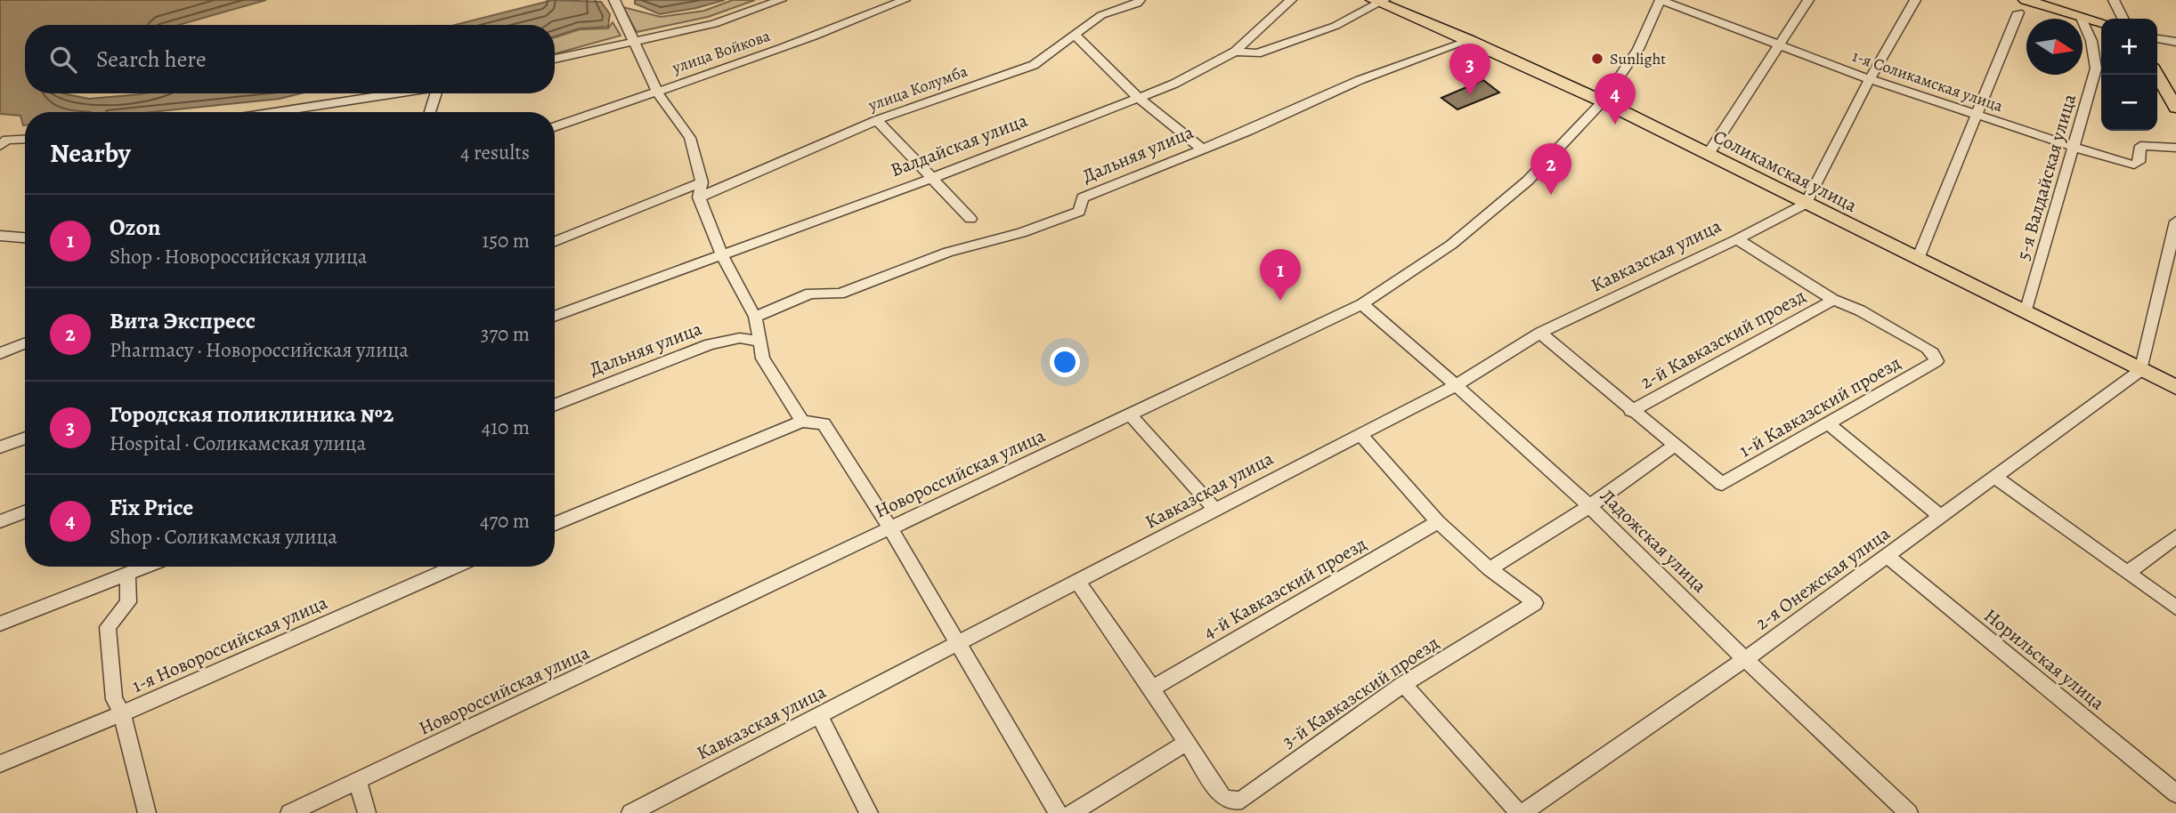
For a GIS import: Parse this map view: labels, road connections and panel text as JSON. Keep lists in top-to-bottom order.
{
  "streets": {
    "main road": ["Соликамская улица"],
    "street": [
      "улица Войкова",
      "1-я Соликамская улица",
      "улица Колумба",
      "Валдайская улица",
      "Дальняя улица",
      "5-я Валдайская улица",
      "Кавказская улица",
      "2-й Кавказский проезд",
      "1-й Кавказский проезд",
      "Новороссийская улица",
      "Ладожская улица",
      "2-я Онежская улица",
      "4-й Кавказский проезд",
      "1-я Новороссийская улица",
      "Норильская улица",
      "3-й Кавказский проезд"
    ]
  },
  "crossings": [
    ["1-я Соликамская улица", "5-я Валдайская улица"],
    ["1-я Соликамская улица", "Новороссийская улица"],
    ["Валдайская улица", "Соликамская улица"],
    ["Дальняя улица", "Соликамская улица"],
    ["Соликамская улица", "5-я Валдайская улица"],
    ["Соликамская улица", "Кавказская улица"],
    ["Соликамская улица", "Новороссийская улица"],
    ["Соликамская улица", "2-я Онежская улица"],
    ["Кавказская улица", "1-й Кавказский проезд"],
    ["Кавказская улица", "Ладожская улица"],
    ["Кавказская улица", "3-й Кавказский проезд"],
    ["2-й Кавказский проезд", "1-й Кавказский проезд"],
    ["Новороссийская улица", "Ладожская улица"],
    ["Ладожская улица", "2-я Онежская улица"],
    ["2-я Онежская улица", "Норильская улица"],
    ["4-й Кавказский проезд", "3-й Кавказский проезд"]
  ],
  "places": ["Sunlight"],
  "north": "right",
  "page": {
    "map_buttons": ["+", "−"],
    "search": "Search here",
    "pins": [
      "3",
      "4",
      "2",
      "1"
    ],
    "heading": ["Nearby", "4 results"],
    "list": [
      {
        "mark": "1",
        "name": "Ozon",
        "note": "Shop · Новороссийская улица",
        "value": "150 m"
      },
      {
        "mark": "2",
        "name": "Вита Экспресс",
        "note": "Pharmacy · Новороссийская улица",
        "value": "370 m"
      },
      {
        "mark": "3",
        "name": "Городская поликлиника №2",
        "note": "Hospital · Соликамская улица",
        "value": "410 m"
      },
      {
        "mark": "4",
        "name": "Fix Price",
        "note": "Shop · Соликамская улица",
        "value": "470 m"
      }
    ]
  }
}
